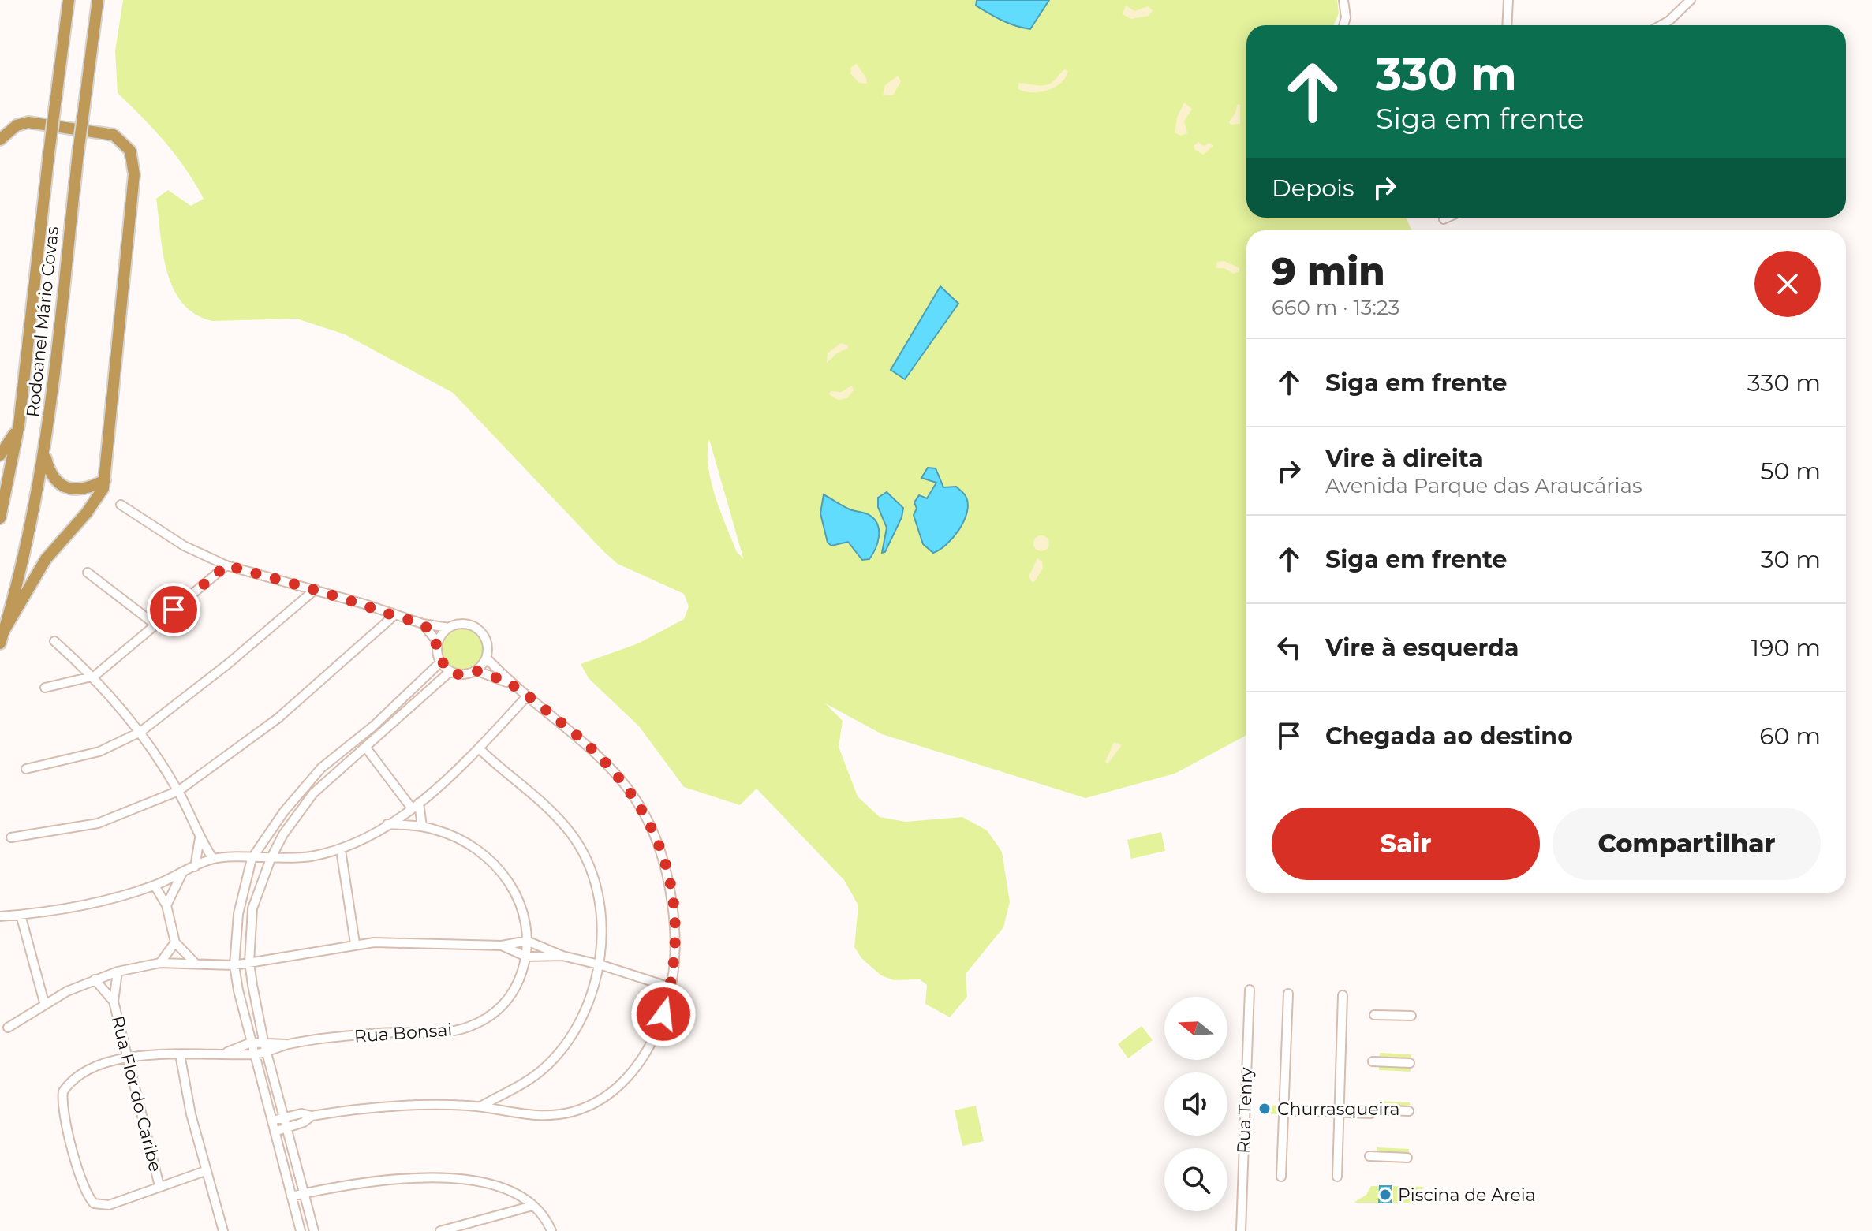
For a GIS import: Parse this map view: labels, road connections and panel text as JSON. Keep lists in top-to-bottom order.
{
  "streets": {
    "highway": ["Rodoanel Mário Covas"],
    "street": ["Rua Bonsai", "Rua Flor do Caribe", "Rua Tenry"]
  },
  "places": ["Churrasqueira", "Piscina de Areia"],
  "north": "left",
  "page": {
    "turn": ["330 m", "Siga em frente"],
    "then": "Depois",
    "heading": ["9 min", "660 m · 13:23"],
    "list": [
      {
        "name": "Siga em frente",
        "value": "330 m"
      },
      {
        "name": "Vire à direita",
        "note": "Avenida Parque das Araucárias",
        "value": "50 m"
      },
      {
        "name": "Siga em frente",
        "value": "30 m"
      },
      {
        "name": "Vire à esquerda",
        "value": "190 m"
      },
      {
        "name": "Chegada ao destino",
        "value": "60 m"
      }
    ],
    "buttons": ["Sair", "Compartilhar"]
  }
}
